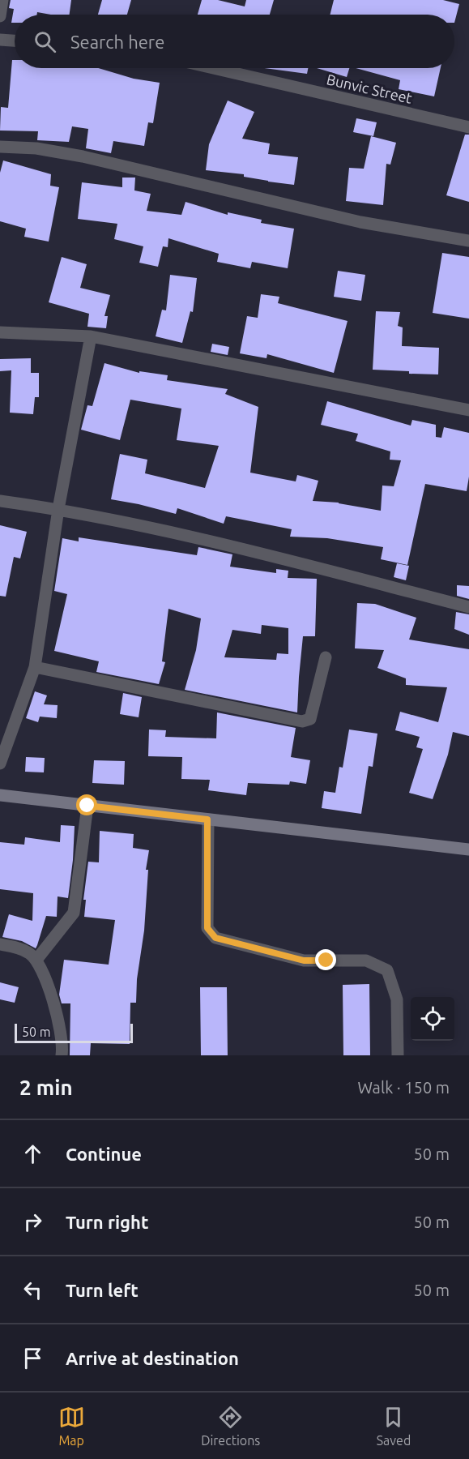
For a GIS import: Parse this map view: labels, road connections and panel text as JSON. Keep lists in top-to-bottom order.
{
  "streets": {
    "street": ["Bunvic Street"]
  },
  "scale_bar": "50 m",
  "page": {
    "search": "Search here",
    "scale": "50 m",
    "heading": ["2 min", "Walk · 150 m"],
    "list": [
      ["Continue", "50 m"],
      ["Turn right", "50 m"],
      ["Turn left", "50 m"],
      "Arrive at destination"
    ],
    "nav": ["Map", "Directions", "Saved"]
  }
}
